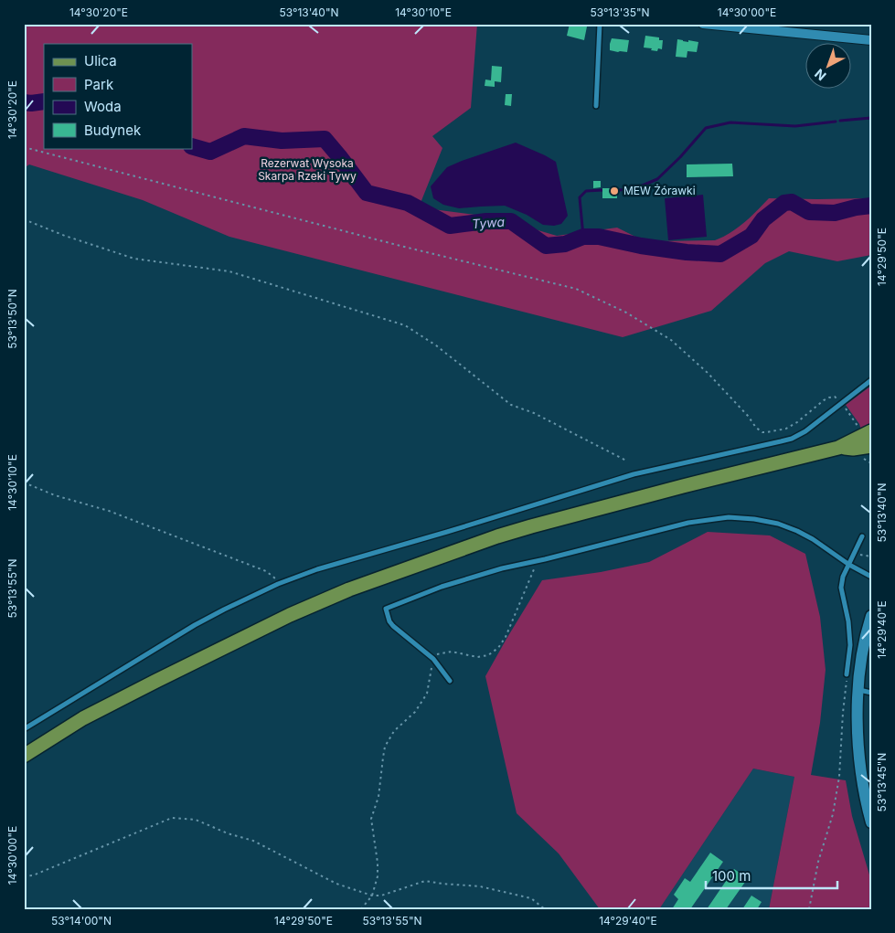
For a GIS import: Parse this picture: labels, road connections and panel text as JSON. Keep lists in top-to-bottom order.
{
  "water": ["Tywa"],
  "parks": ["Rezerwat Wysoka Skarpa Rzeki Tywy"],
  "places": ["MEW Żórawki"],
  "legend": [
    "Ulica",
    "Park",
    "Woda",
    "Budynek"
  ],
  "scale_bar": "100 m",
  "north": "bottom left",
  "coordinates": [
    "14°30'20\"E",
    "53°13'40\"N",
    "14°30'10\"E",
    "53°13'35\"N",
    "14°30'00\"E",
    "14°29'50\"E",
    "53°13'50\"N",
    "53°13'55\"N",
    "14°29'40\"E",
    "53°13'45\"N",
    "53°14'00\"N"
  ]
}
